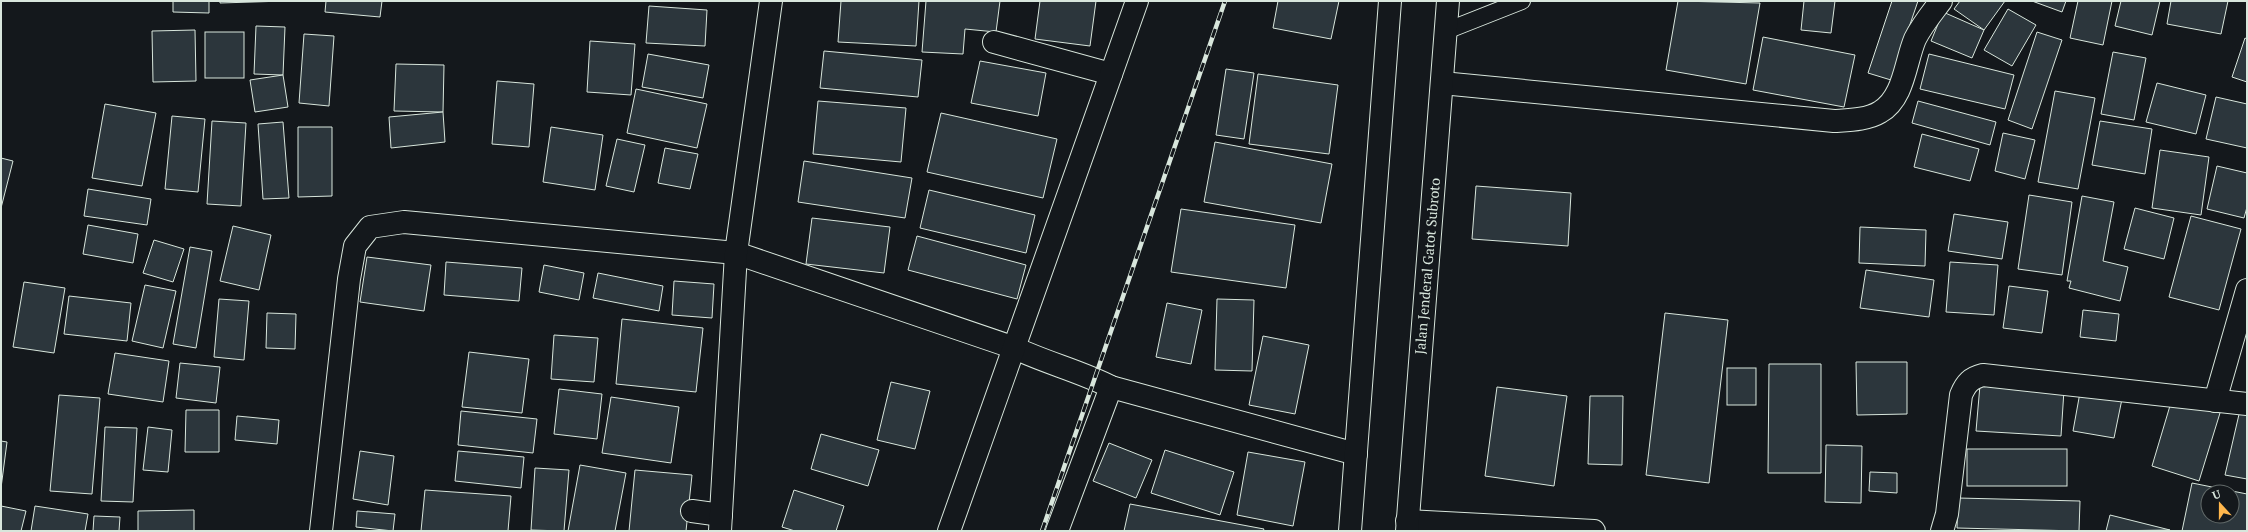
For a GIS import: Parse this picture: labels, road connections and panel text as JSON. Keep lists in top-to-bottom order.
{
  "streets": {
    "street": ["Jalan Jenderal Gatot Subroto"]
  },
  "north": "top"
}
